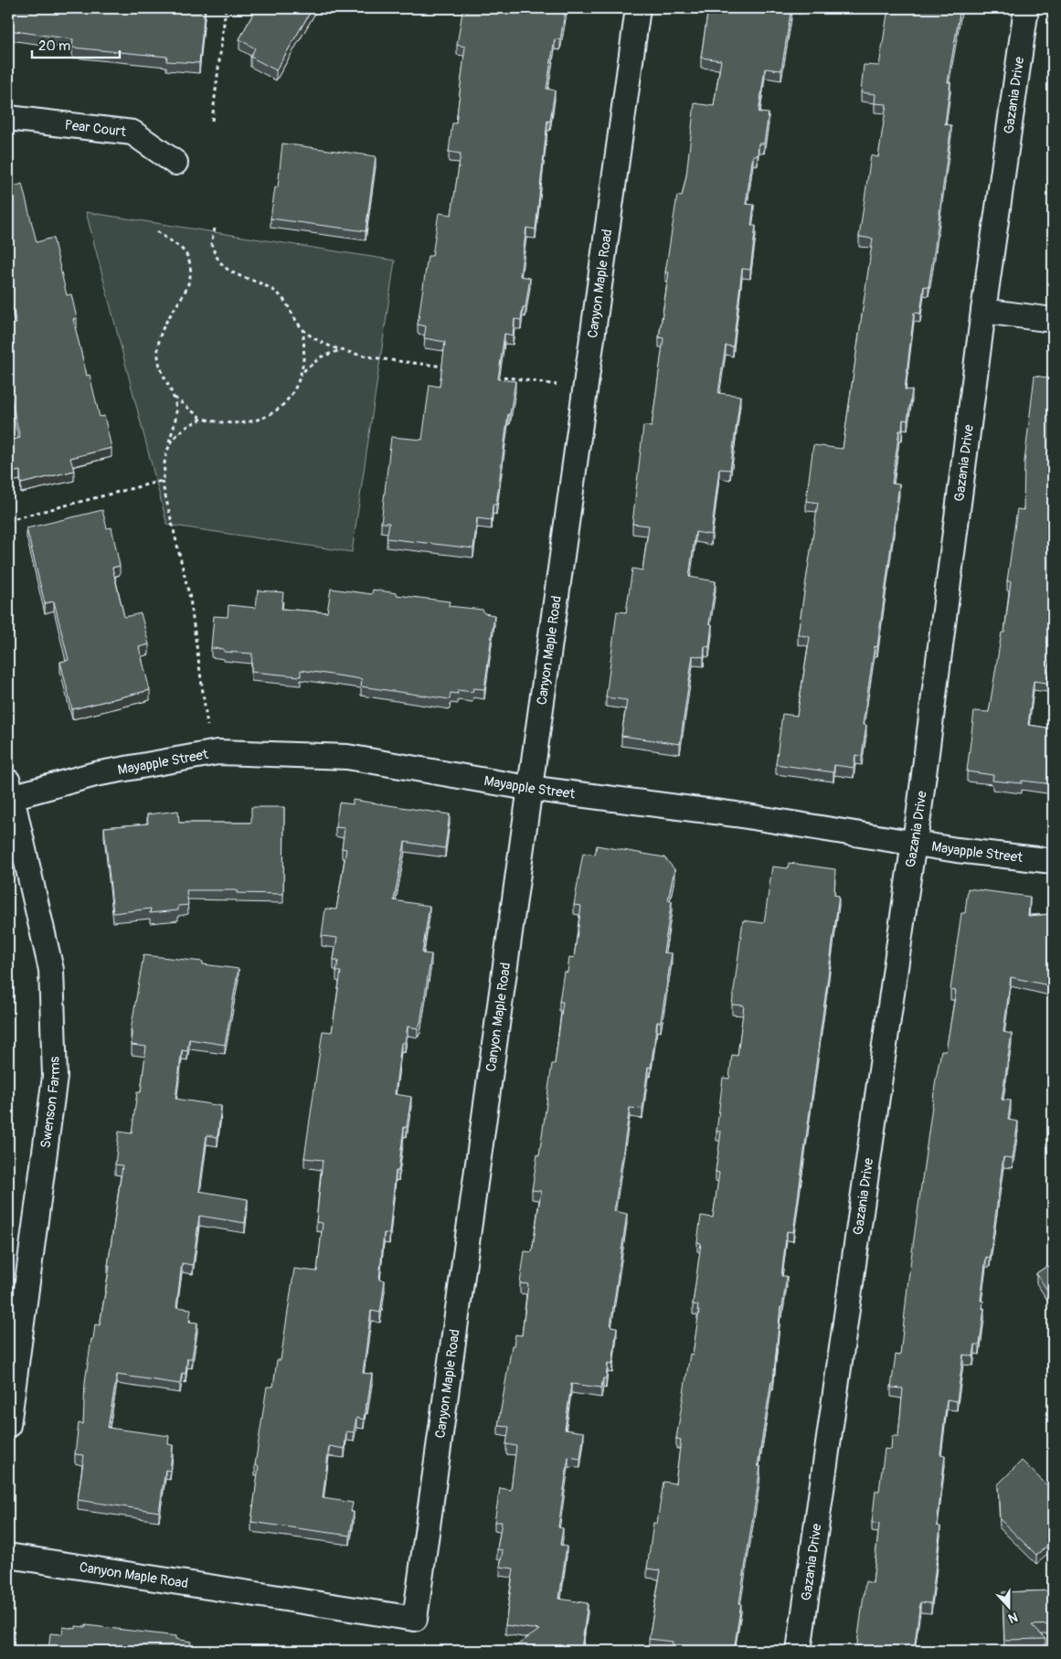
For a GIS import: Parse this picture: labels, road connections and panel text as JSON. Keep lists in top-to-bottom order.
{
  "streets": {
    "street": [
      "Gazania Drive",
      "Pear Court",
      "Canyon Maple Road",
      "Mayapple Street",
      "Swenson Farms"
    ]
  },
  "crossings": [
    ["Gazania Drive", "Mayapple Street"],
    ["Canyon Maple Road", "Mayapple Street"],
    ["Mayapple Street", "Swenson Farms"]
  ],
  "scale_bar": "20 m",
  "north": "bottom"
}
